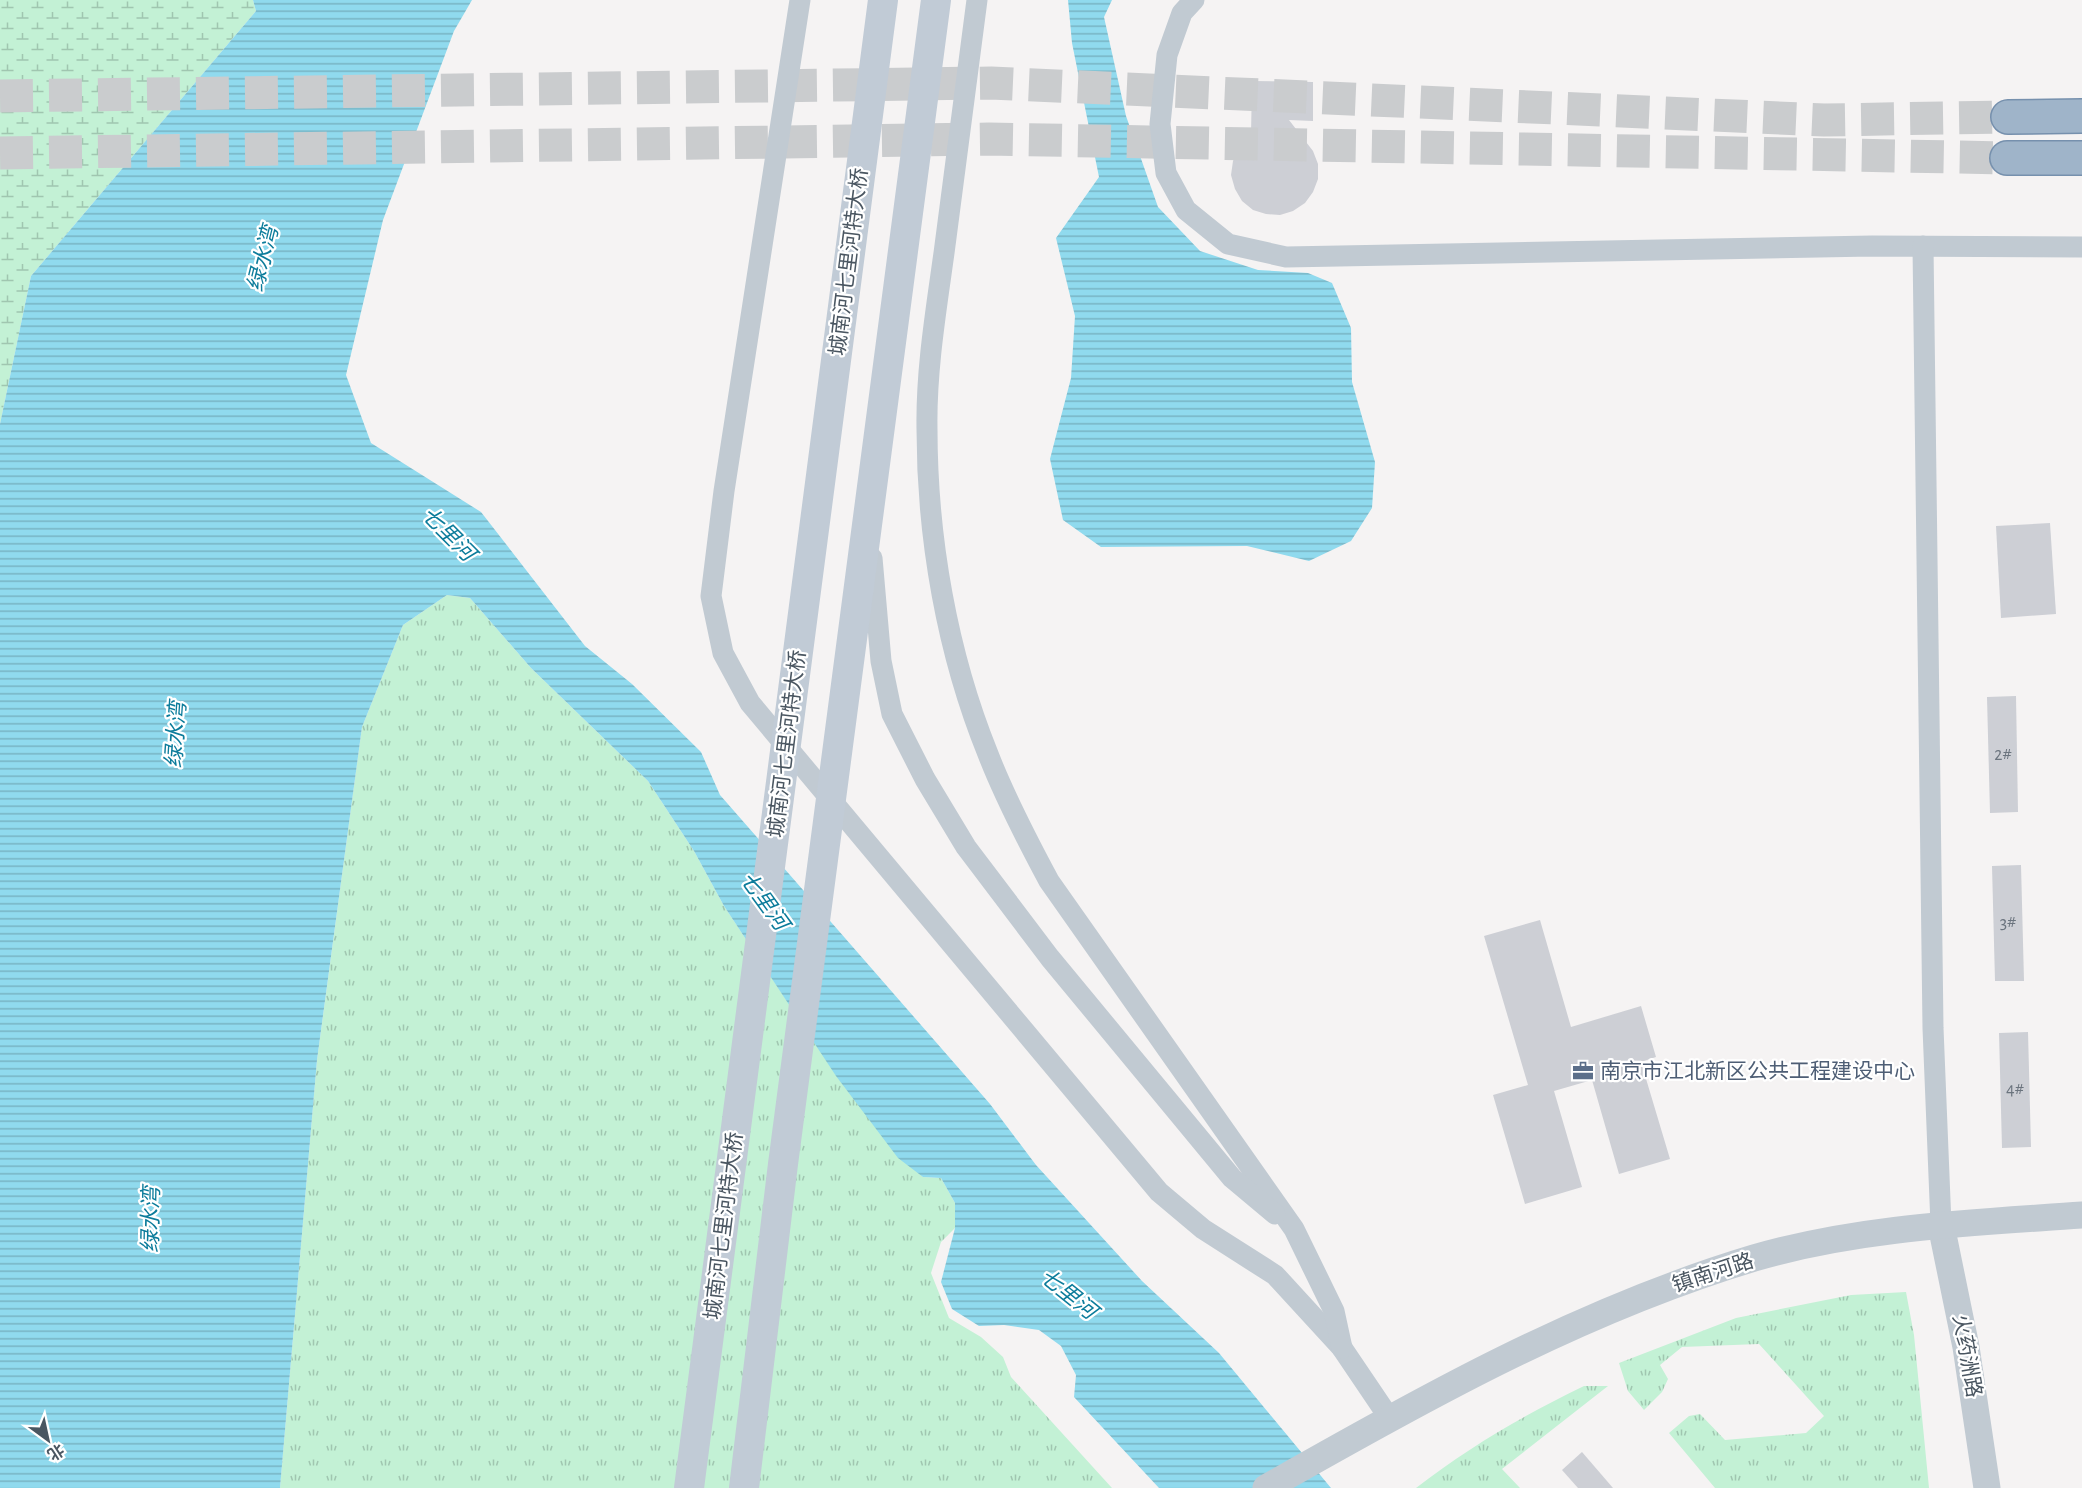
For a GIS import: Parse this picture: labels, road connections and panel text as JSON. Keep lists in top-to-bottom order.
{
  "streets": {
    "main road": ["城南河七里河特大桥"],
    "street": ["镇南河路", "火药洲路"]
  },
  "crossings": [
    ["镇南河路", "火药洲路"]
  ],
  "water": ["绿水湾", "七里河"],
  "places": {
    "office": ["南京市江北新区公共工程建设中心"]
  },
  "house_numbers": ["2#", "3#", "4#"],
  "north": "bottom right"
}
